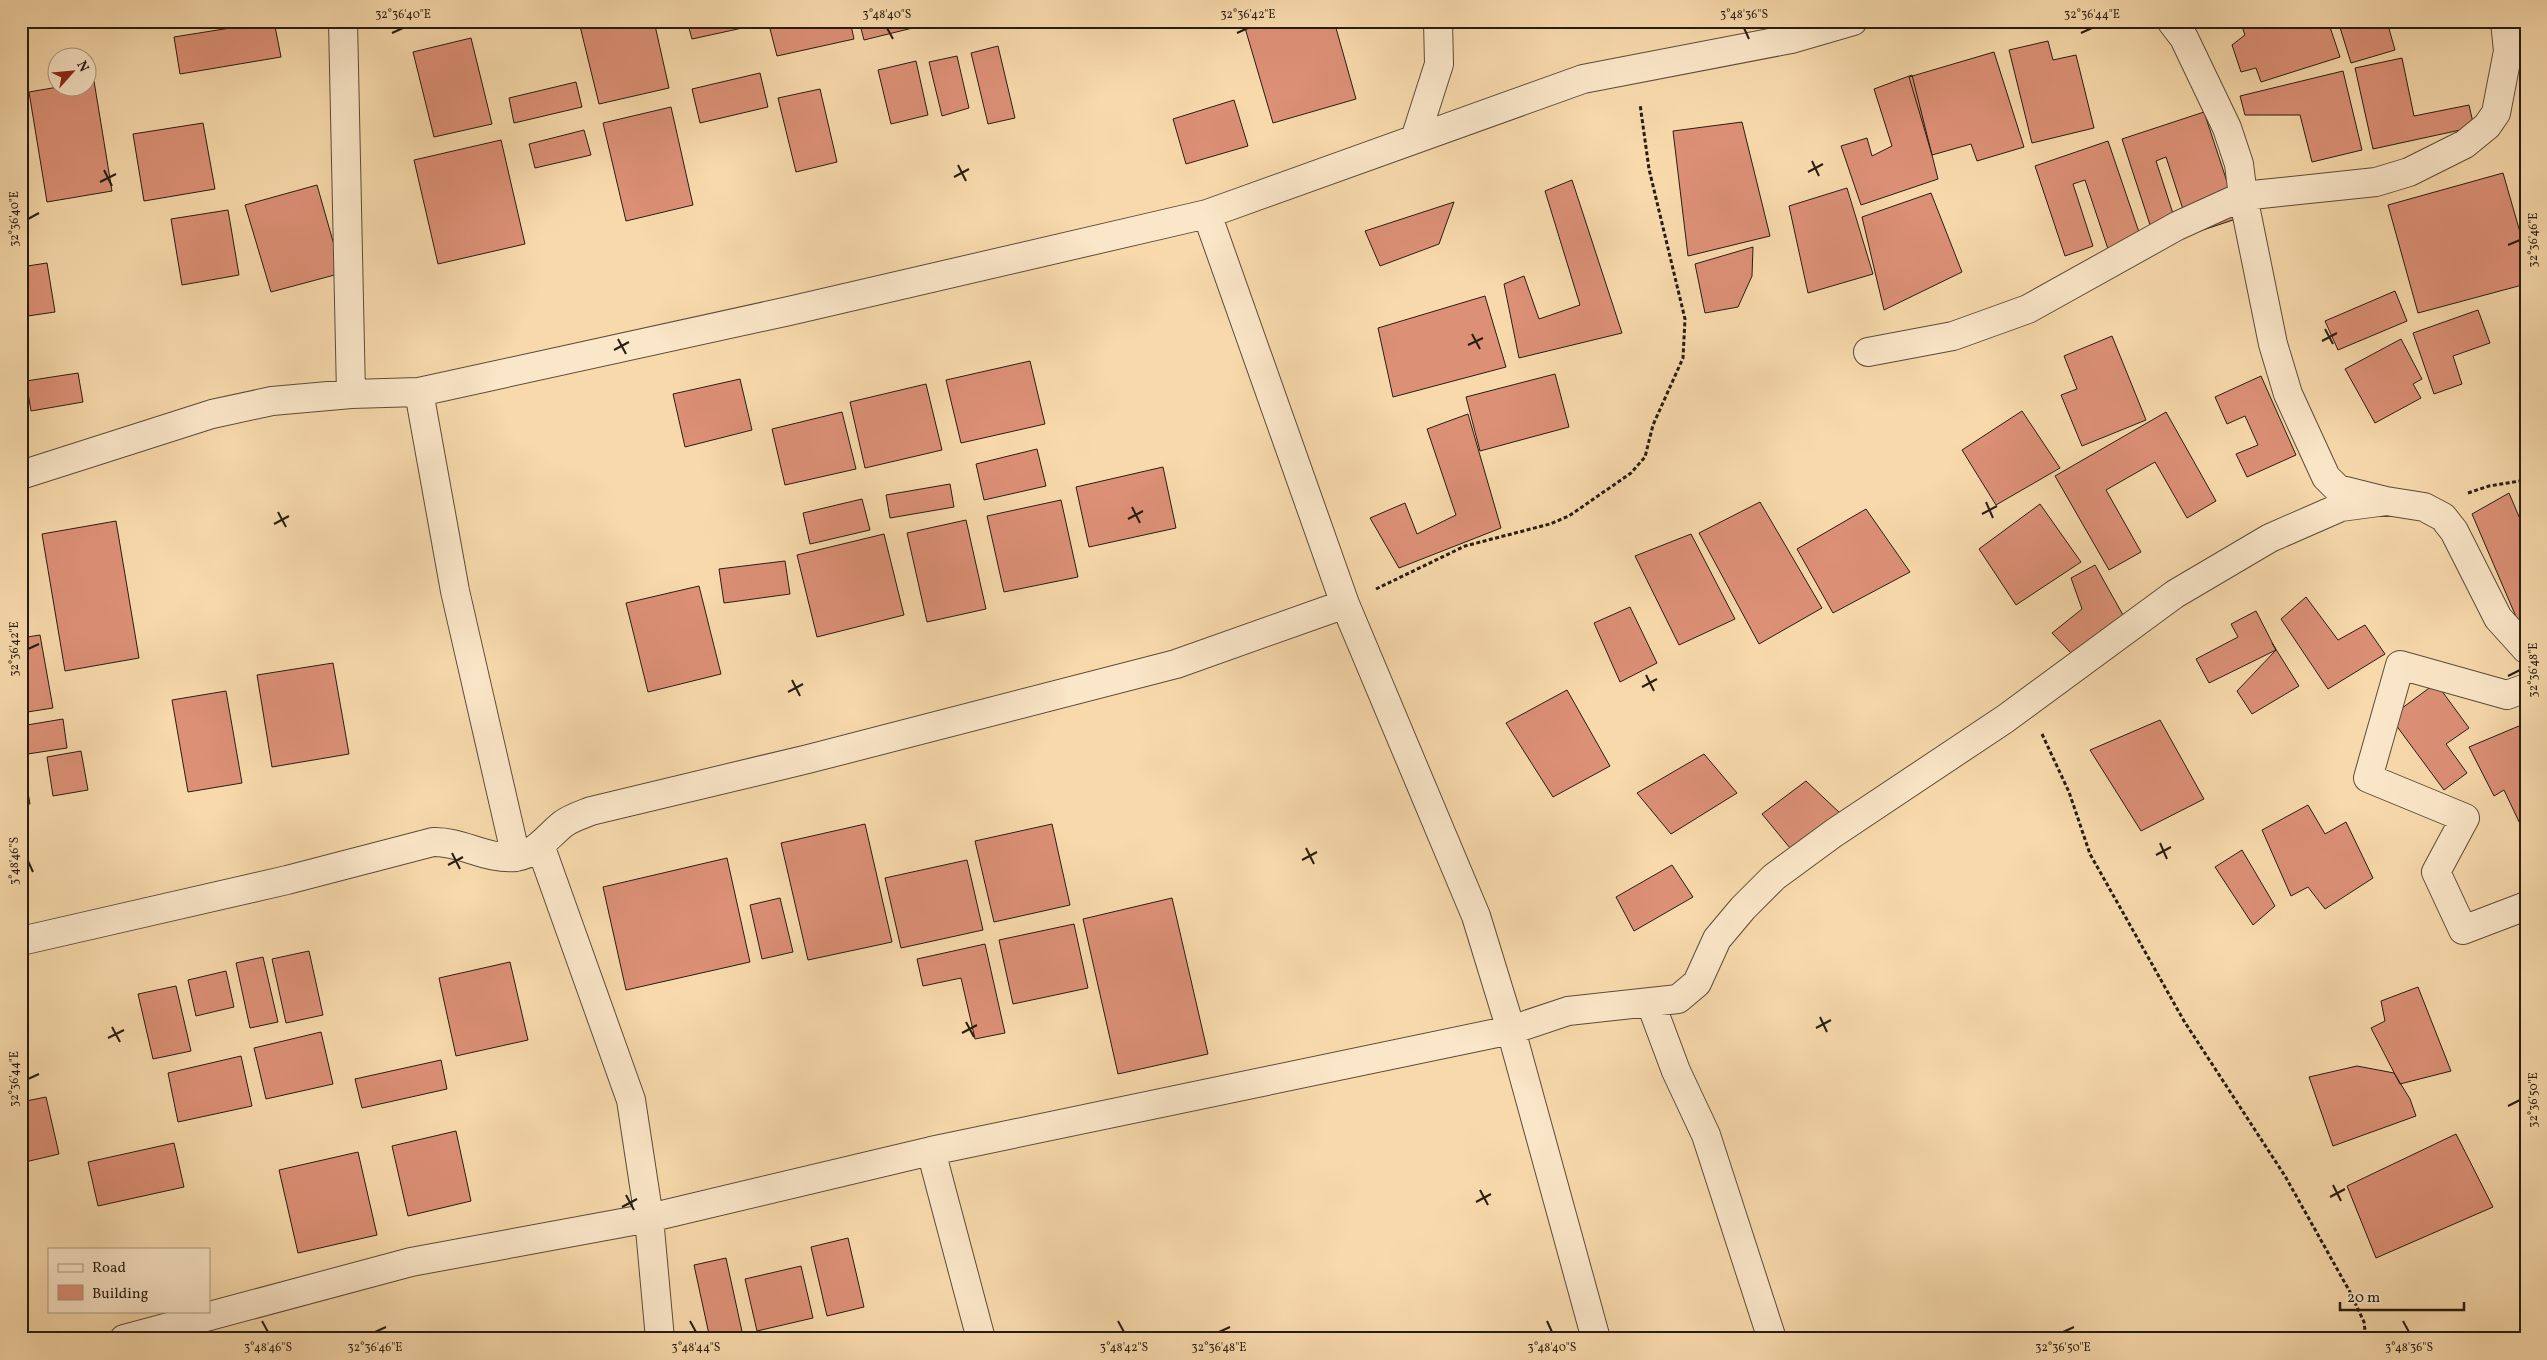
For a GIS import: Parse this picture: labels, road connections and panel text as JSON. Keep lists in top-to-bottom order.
{
  "legend": ["Road", "Building"],
  "scale_bar": "20 m",
  "north": "top right",
  "coordinates": [
    "32°36'40\"E",
    "3°48'40\"S",
    "32°36'42\"E",
    "3°48'36\"S",
    "32°36'44\"E",
    "32°36'46\"E",
    "32°36'48\"E",
    "3°48'46\"S",
    "32°36'50\"E",
    "3°48'44\"S",
    "3°48'42\"S"
  ]
}
